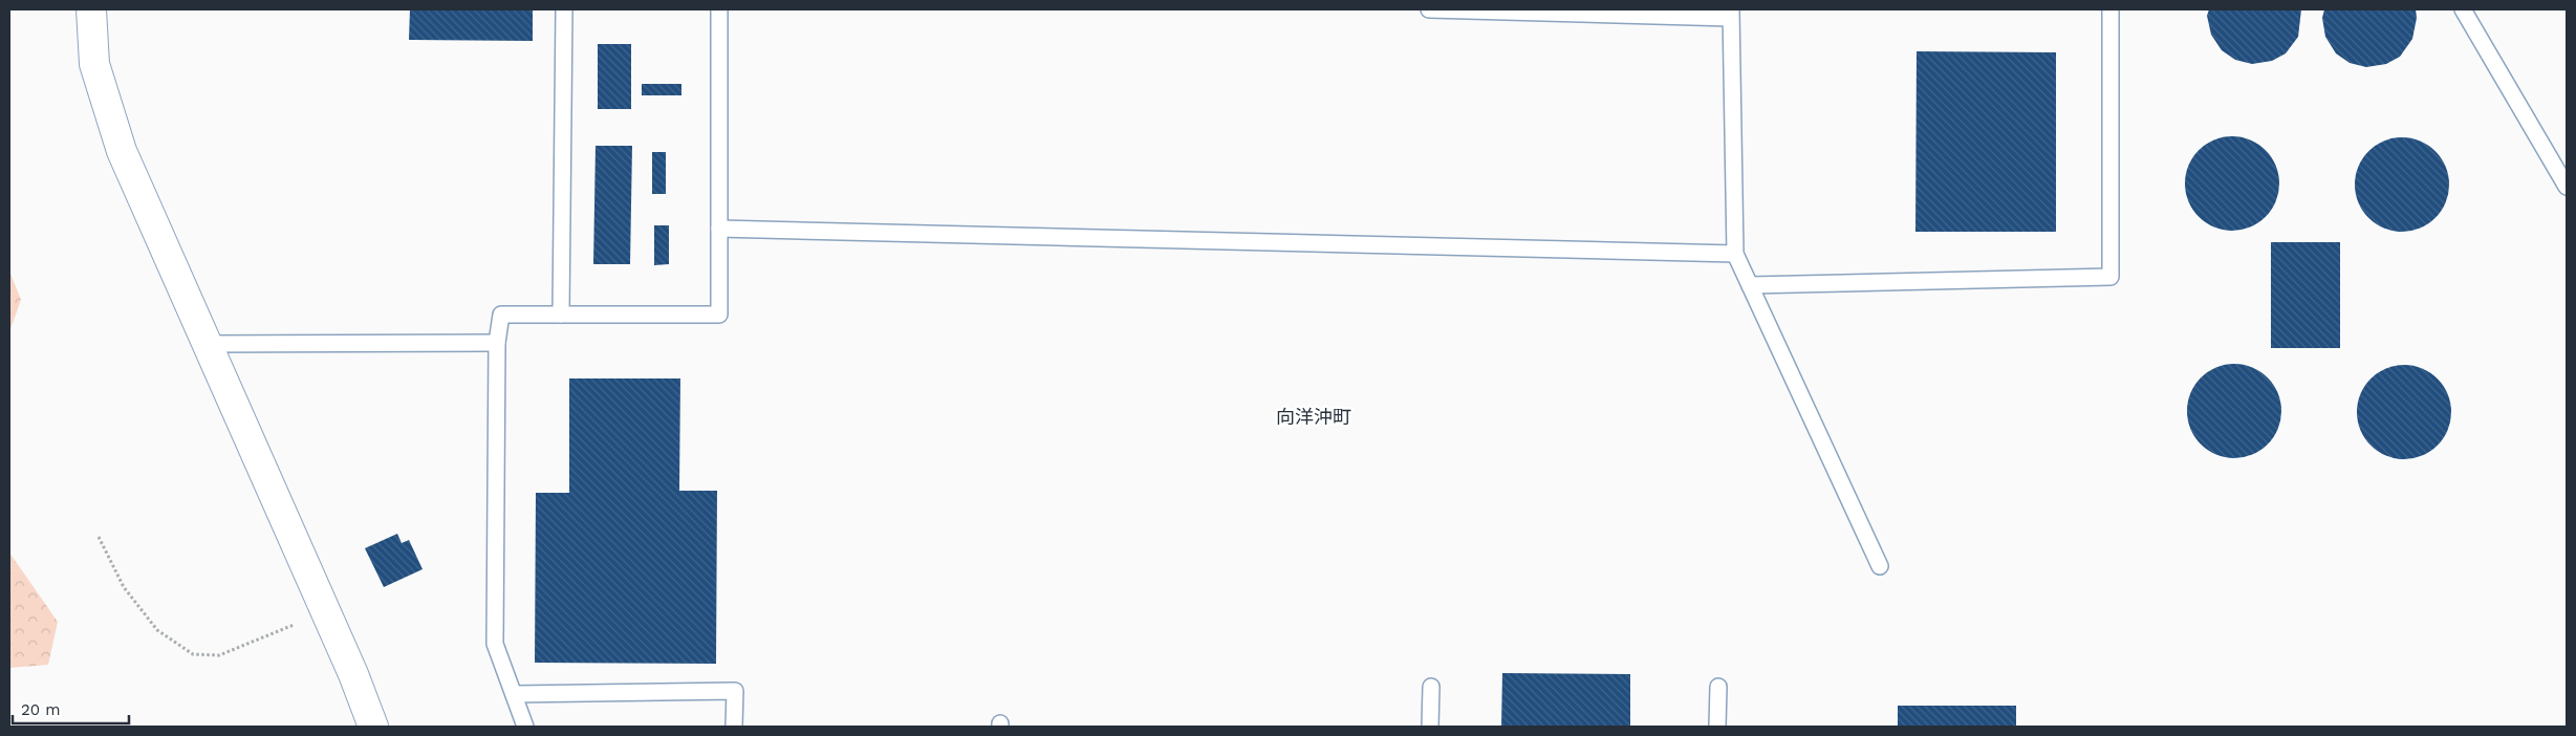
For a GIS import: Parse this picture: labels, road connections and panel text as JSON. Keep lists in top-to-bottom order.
{
  "districts": ["向洋沖町"],
  "scale_bar": "20 m"
}
